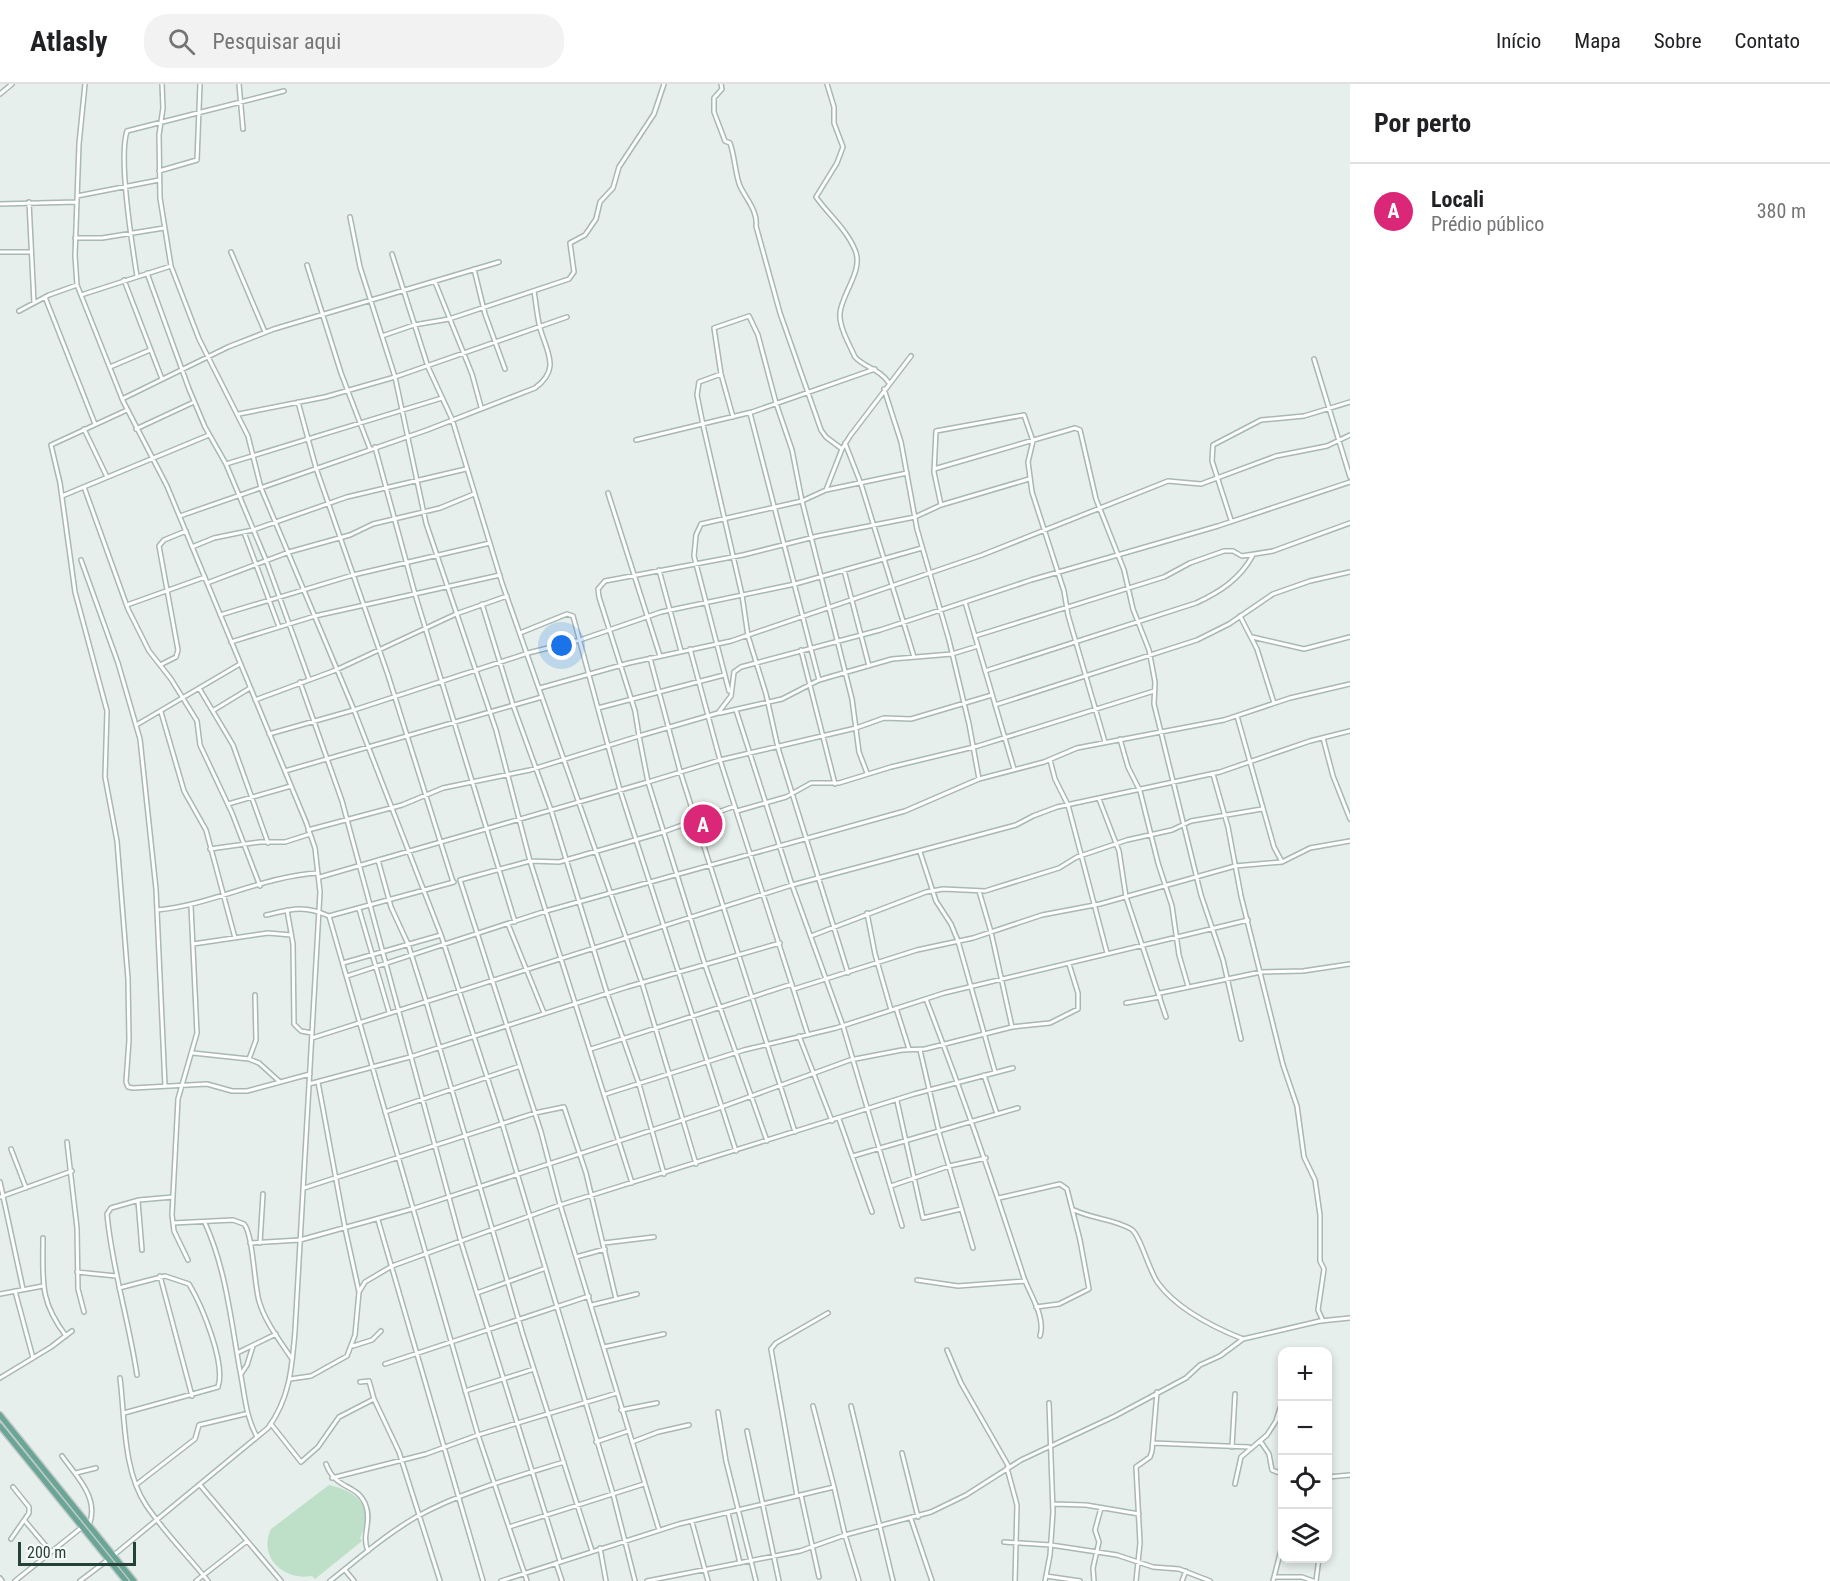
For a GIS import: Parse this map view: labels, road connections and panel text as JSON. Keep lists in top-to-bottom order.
{
  "scale_bar": "200 m",
  "page": {
    "header": "Atlasly",
    "search": "Pesquisar aqui",
    "nav": [
      "Início",
      "Mapa",
      "Sobre",
      "Contato"
    ],
    "heading": "Por perto",
    "list": [
      {
        "mark": "A",
        "name": "Locali",
        "note": "Prédio público",
        "value": "380 m"
      }
    ],
    "pins": "A",
    "map_buttons": ["+", "−"],
    "scale": "200 m"
  }
}
